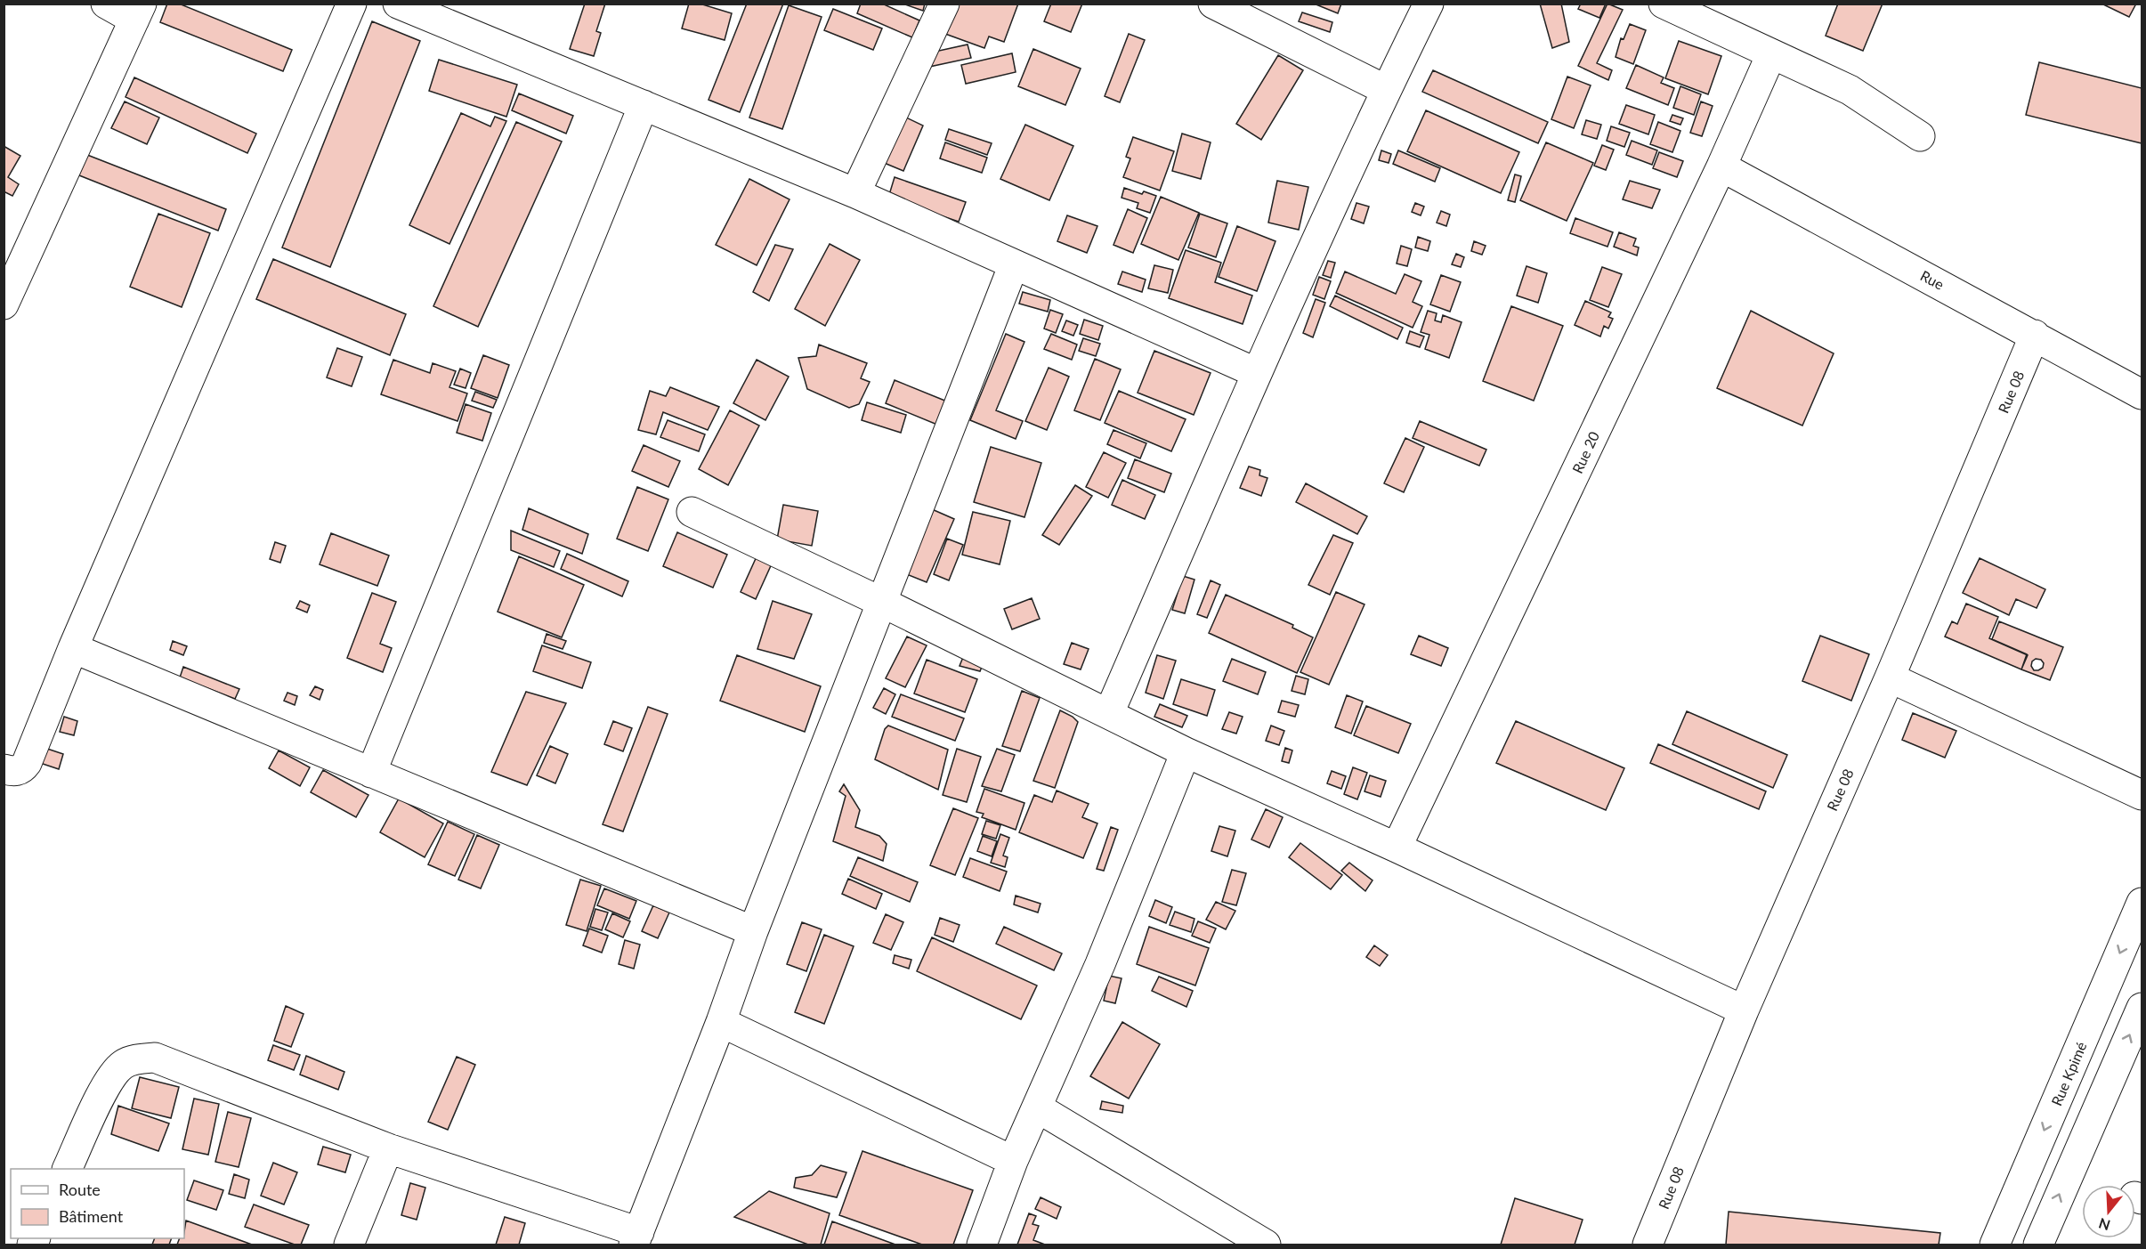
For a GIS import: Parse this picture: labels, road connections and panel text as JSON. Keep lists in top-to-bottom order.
{
  "streets": {
    "street": [
      "Rue",
      "Rue 08",
      "Rue 20",
      "Rue Kpimé"
    ]
  },
  "crossings": [
    ["Rue", "Rue 08"],
    ["Rue", "Rue 20"]
  ],
  "legend": ["Route", "Bâtiment"],
  "north": "bottom"
}
